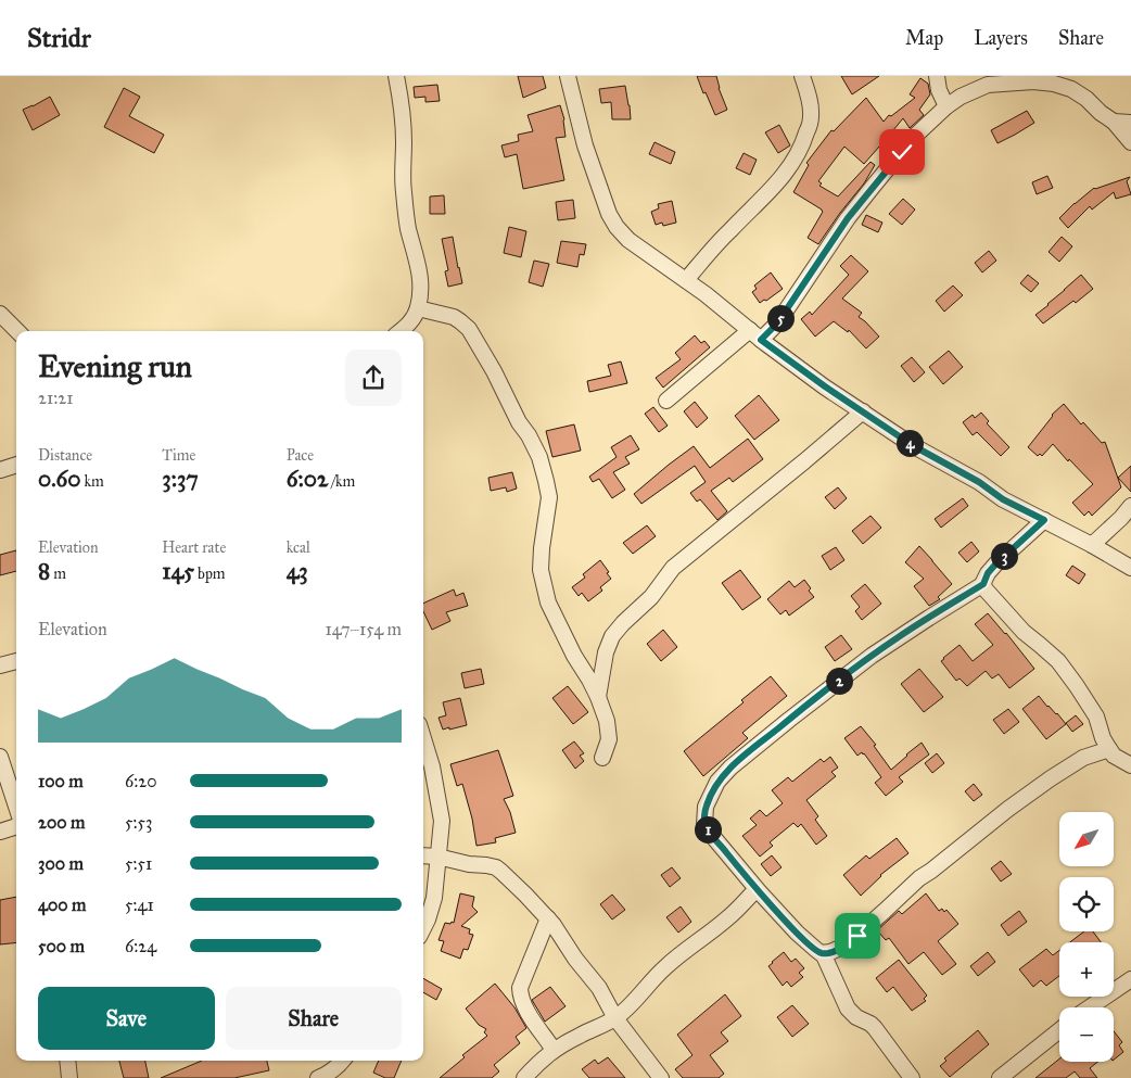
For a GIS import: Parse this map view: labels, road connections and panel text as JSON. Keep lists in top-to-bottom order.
{
  "north": "bottom left",
  "page": {
    "header": "Stridr",
    "nav": ["Map", "Layers", "Share"],
    "pins": [
      "5",
      "4",
      "3",
      "2",
      "1"
    ],
    "heading": ["Evening run", "21:21"],
    "stats": [
      ["Distance", "0.60 km"],
      ["Time", "3:37"],
      ["Pace", "6:02 /km"],
      ["Elevation", "8 m"],
      ["Heart rate", "145 bpm"],
      ["kcal", "43"]
    ],
    "chart": ["Elevation", "147–154 m"],
    "list": [
      {
        "name": "100 m",
        "note": "6:20"
      },
      {
        "name": "200 m",
        "note": "5:53"
      },
      {
        "name": "300 m",
        "note": "5:51"
      },
      {
        "name": "400 m",
        "note": "5:41"
      },
      {
        "name": "500 m",
        "note": "6:24"
      }
    ],
    "map_buttons": ["+", "−"],
    "buttons": ["Save", "Share"]
  }
}
